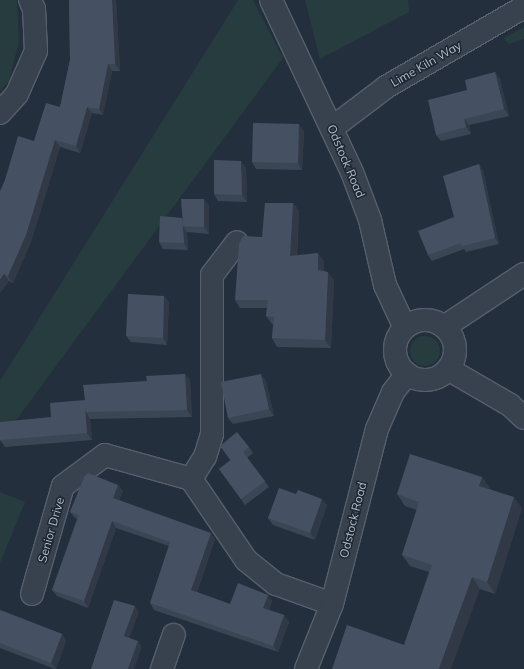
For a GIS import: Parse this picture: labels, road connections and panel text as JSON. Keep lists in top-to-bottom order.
{
  "streets": {
    "street": ["Lime Kiln Way", "Odstock Road", "Senior Drive"]
  },
  "crossings": [
    ["Lime Kiln Way", "Odstock Road"]
  ]
}
